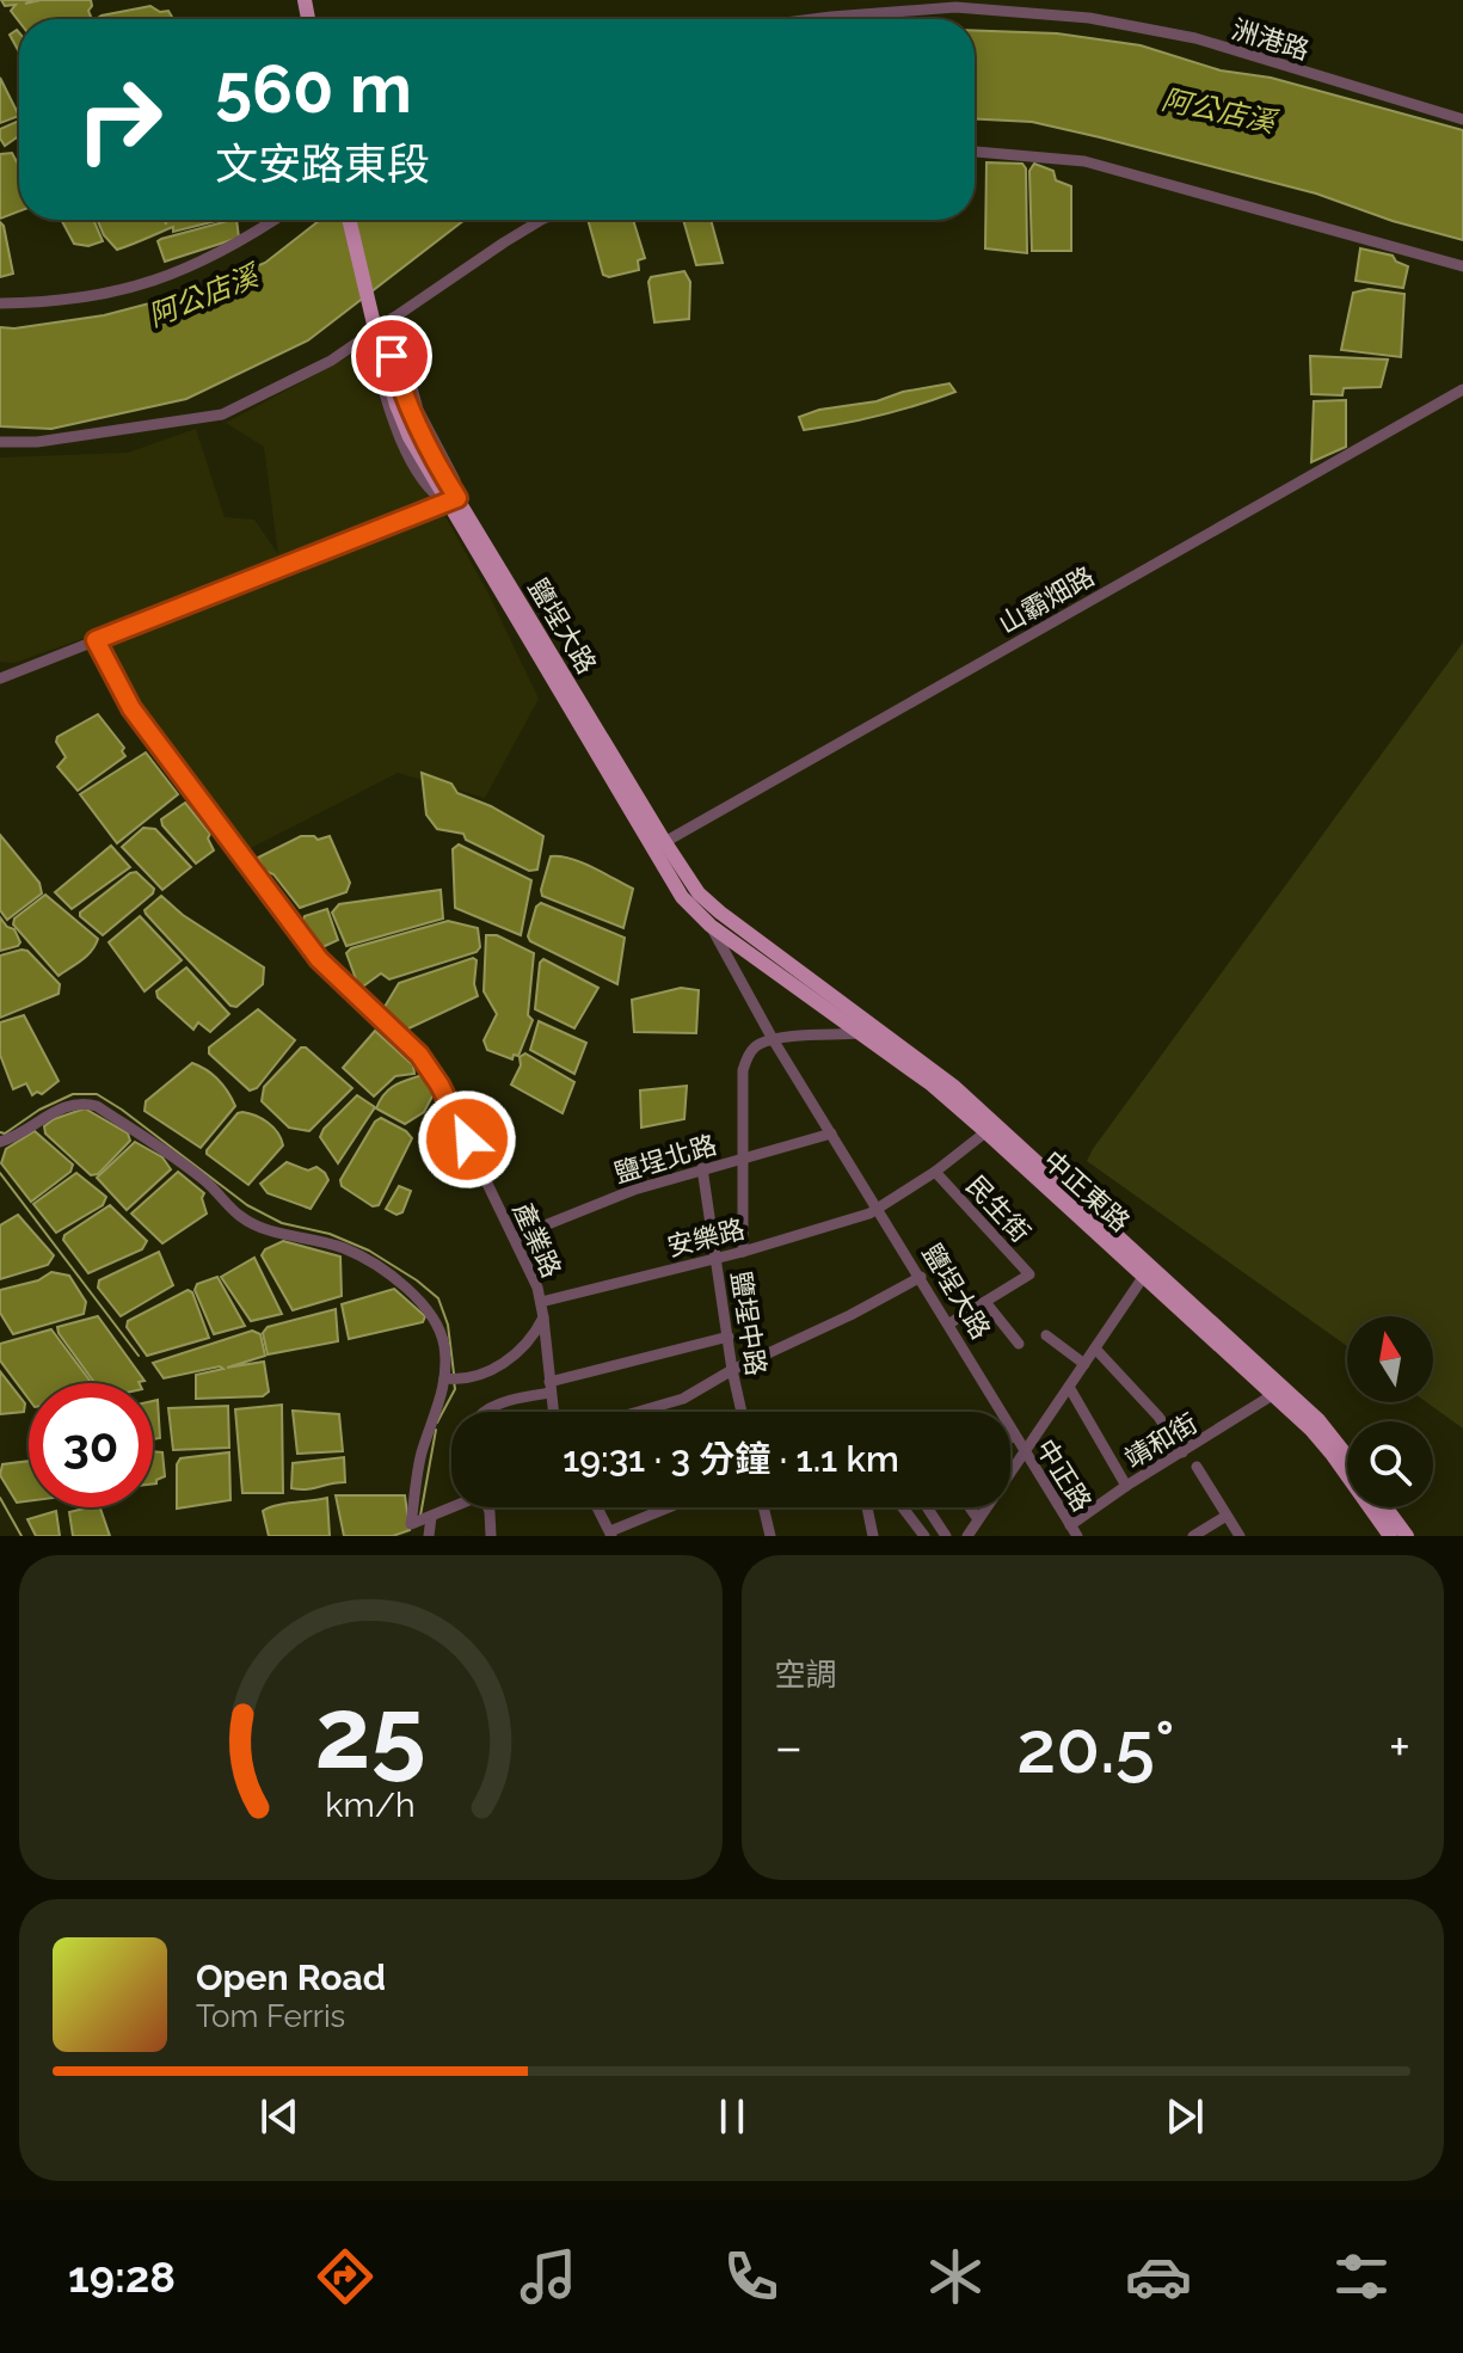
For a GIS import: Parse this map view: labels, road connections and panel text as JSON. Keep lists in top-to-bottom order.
{
  "streets": {
    "main road": ["鹽埕大路", "中正東路"],
    "street": [
      "洲港路",
      "山霸畑路",
      "鹽埕北路",
      "民生街",
      "安樂路",
      "產業路",
      "鹽埕中路",
      "靖和街",
      "中正路"
    ]
  },
  "crossings": [
    ["山霸畑路", "鹽埕大路"],
    ["鹽埕大路", "鹽埕北路"],
    ["鹽埕大路", "中正東路"],
    ["鹽埕大路", "安樂路"],
    ["鹽埕大路", "中正路"],
    ["鹽埕北路", "產業路"],
    ["鹽埕北路", "鹽埕中路"],
    ["中正東路", "安樂路"],
    ["中正東路", "靖和街"],
    ["民生街", "安樂路"],
    ["安樂路", "產業路"],
    ["安樂路", "鹽埕中路"],
    ["靖和街", "中正路"]
  ],
  "water": ["阿公店溪"],
  "north": "top",
  "page": {
    "turn": ["560 m", "文安路東段"],
    "limit": "30",
    "trip": "19:31 · 3 分鐘 · 1.1 km",
    "tile": "空調",
    "heat": ["−", "20.5°", "+"],
    "song": ["Open Road", "Tom Ferris"],
    "tabs": "19:28",
    "gauge": ["25", "km/h"]
  }
}
